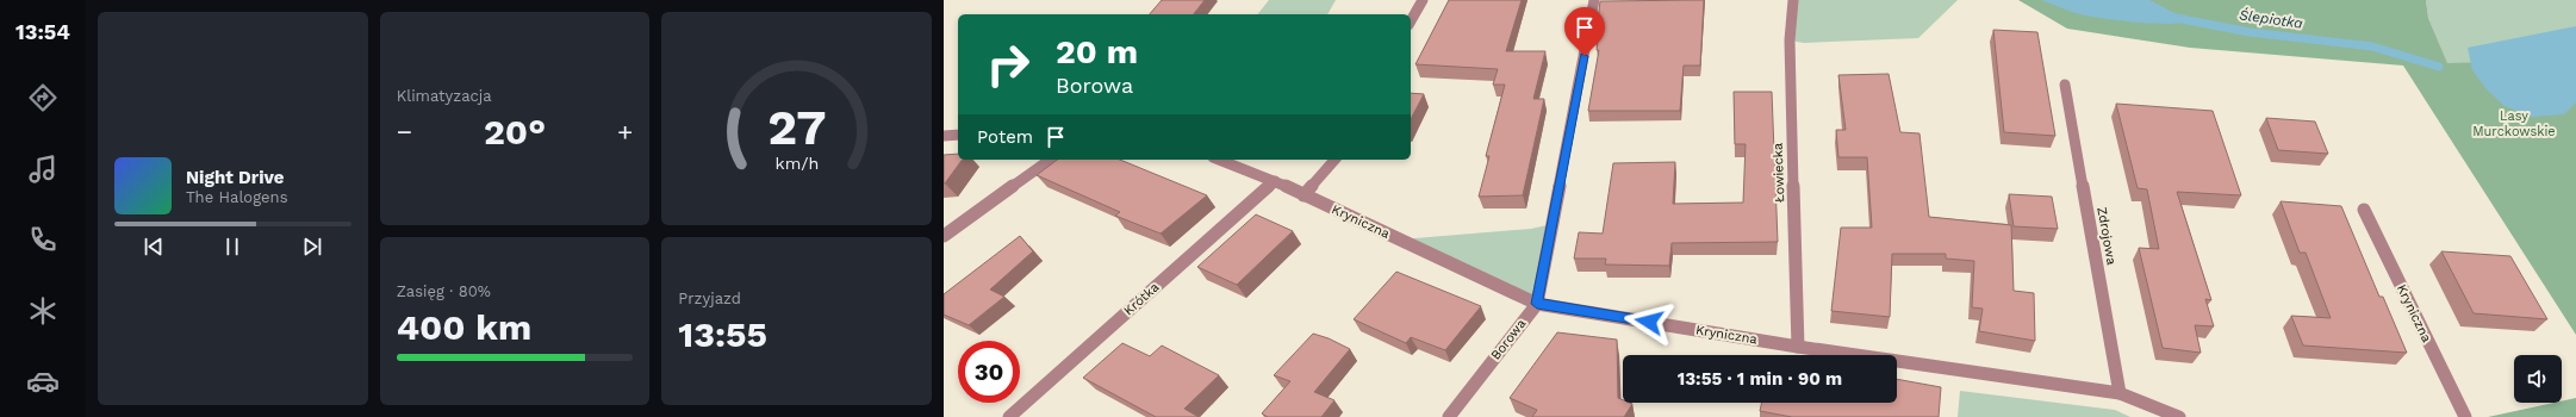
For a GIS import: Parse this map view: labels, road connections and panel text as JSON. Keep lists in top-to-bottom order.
{
  "streets": {
    "street": [
      "Łowiecka",
      "Kryniczna",
      "Zdrojowa",
      "Krótka",
      "Borowa"
    ]
  },
  "crossings": [
    ["Łowiecka", "Kryniczna"],
    ["Kryniczna", "Zdrojowa"],
    ["Kryniczna", "Krótka"],
    ["Kryniczna", "Borowa"]
  ],
  "water": ["Ślepiotka"],
  "parks": ["Lasy Murckowskie"],
  "page": {
    "tabs": "13:54",
    "tile": [
      "Klimatyzacja",
      ["Zasięg · 80%", "400 km"],
      ["Przyjazd", "13:55"]
    ],
    "turn": ["20 m", "Borowa"],
    "heat": ["−", "20°", "+"],
    "then": "Potem",
    "song": ["Night Drive", "The Halogens"],
    "limit": "30",
    "trip": "13:55 · 1 min · 90 m",
    "gauge": ["27", "km/h"]
  }
}
